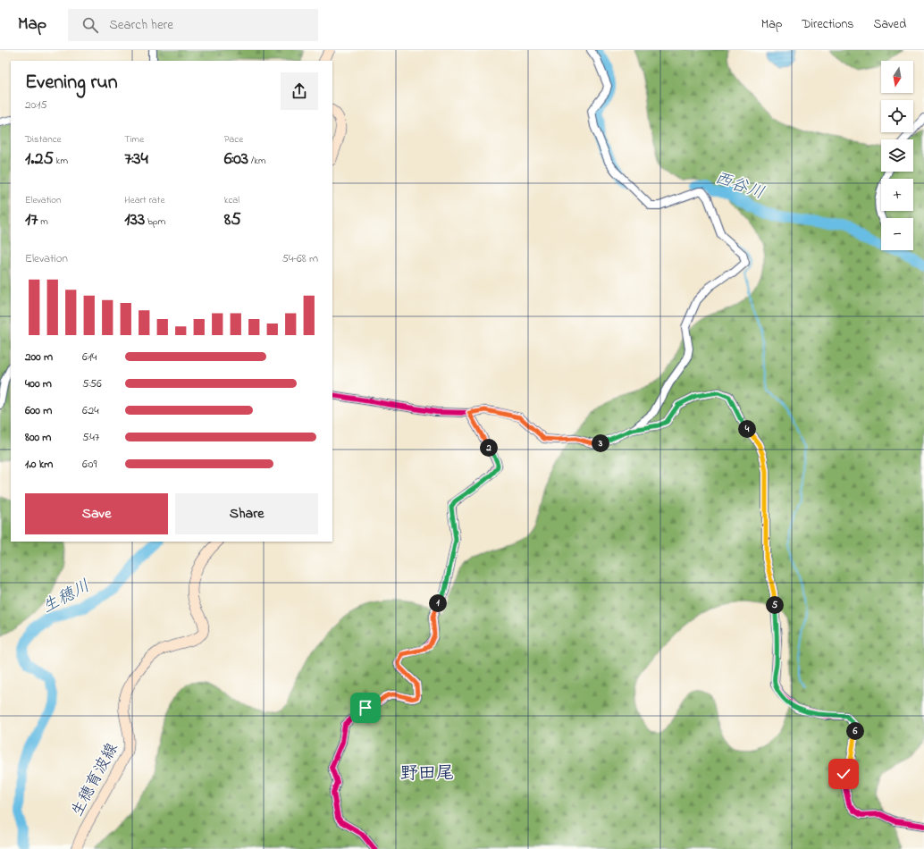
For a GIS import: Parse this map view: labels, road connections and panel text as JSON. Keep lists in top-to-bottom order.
{
  "streets": {
    "main road": ["生穂育波線"]
  },
  "districts": ["野田尾"],
  "water": ["西谷川", "生穂川"],
  "north": "bottom",
  "page": {
    "header": "Map",
    "search": "Search here",
    "nav": ["Map", "Directions", "Saved"],
    "map_buttons": ["+", "−"],
    "heading": ["Evening run", "20:15"],
    "stats": [
      ["Distance", "1.25 km"],
      ["Time", "7:34"],
      ["Pace", "6:03 /km"],
      ["Elevation", "17 m"],
      ["Heart rate", "133 bpm"],
      ["kcal", "85"]
    ],
    "chart": ["Elevation", "54–68 m"],
    "list": [
      {
        "name": "200 m",
        "note": "6:14"
      },
      {
        "name": "400 m",
        "note": "5:56"
      },
      {
        "name": "600 m",
        "note": "6:24"
      },
      {
        "name": "800 m",
        "note": "5:47"
      },
      {
        "name": "1.0 km",
        "note": "6:09"
      }
    ],
    "pins": [
      "4",
      "3",
      "2",
      "1",
      "5",
      "6"
    ],
    "buttons": ["Save", "Share"]
  }
}
